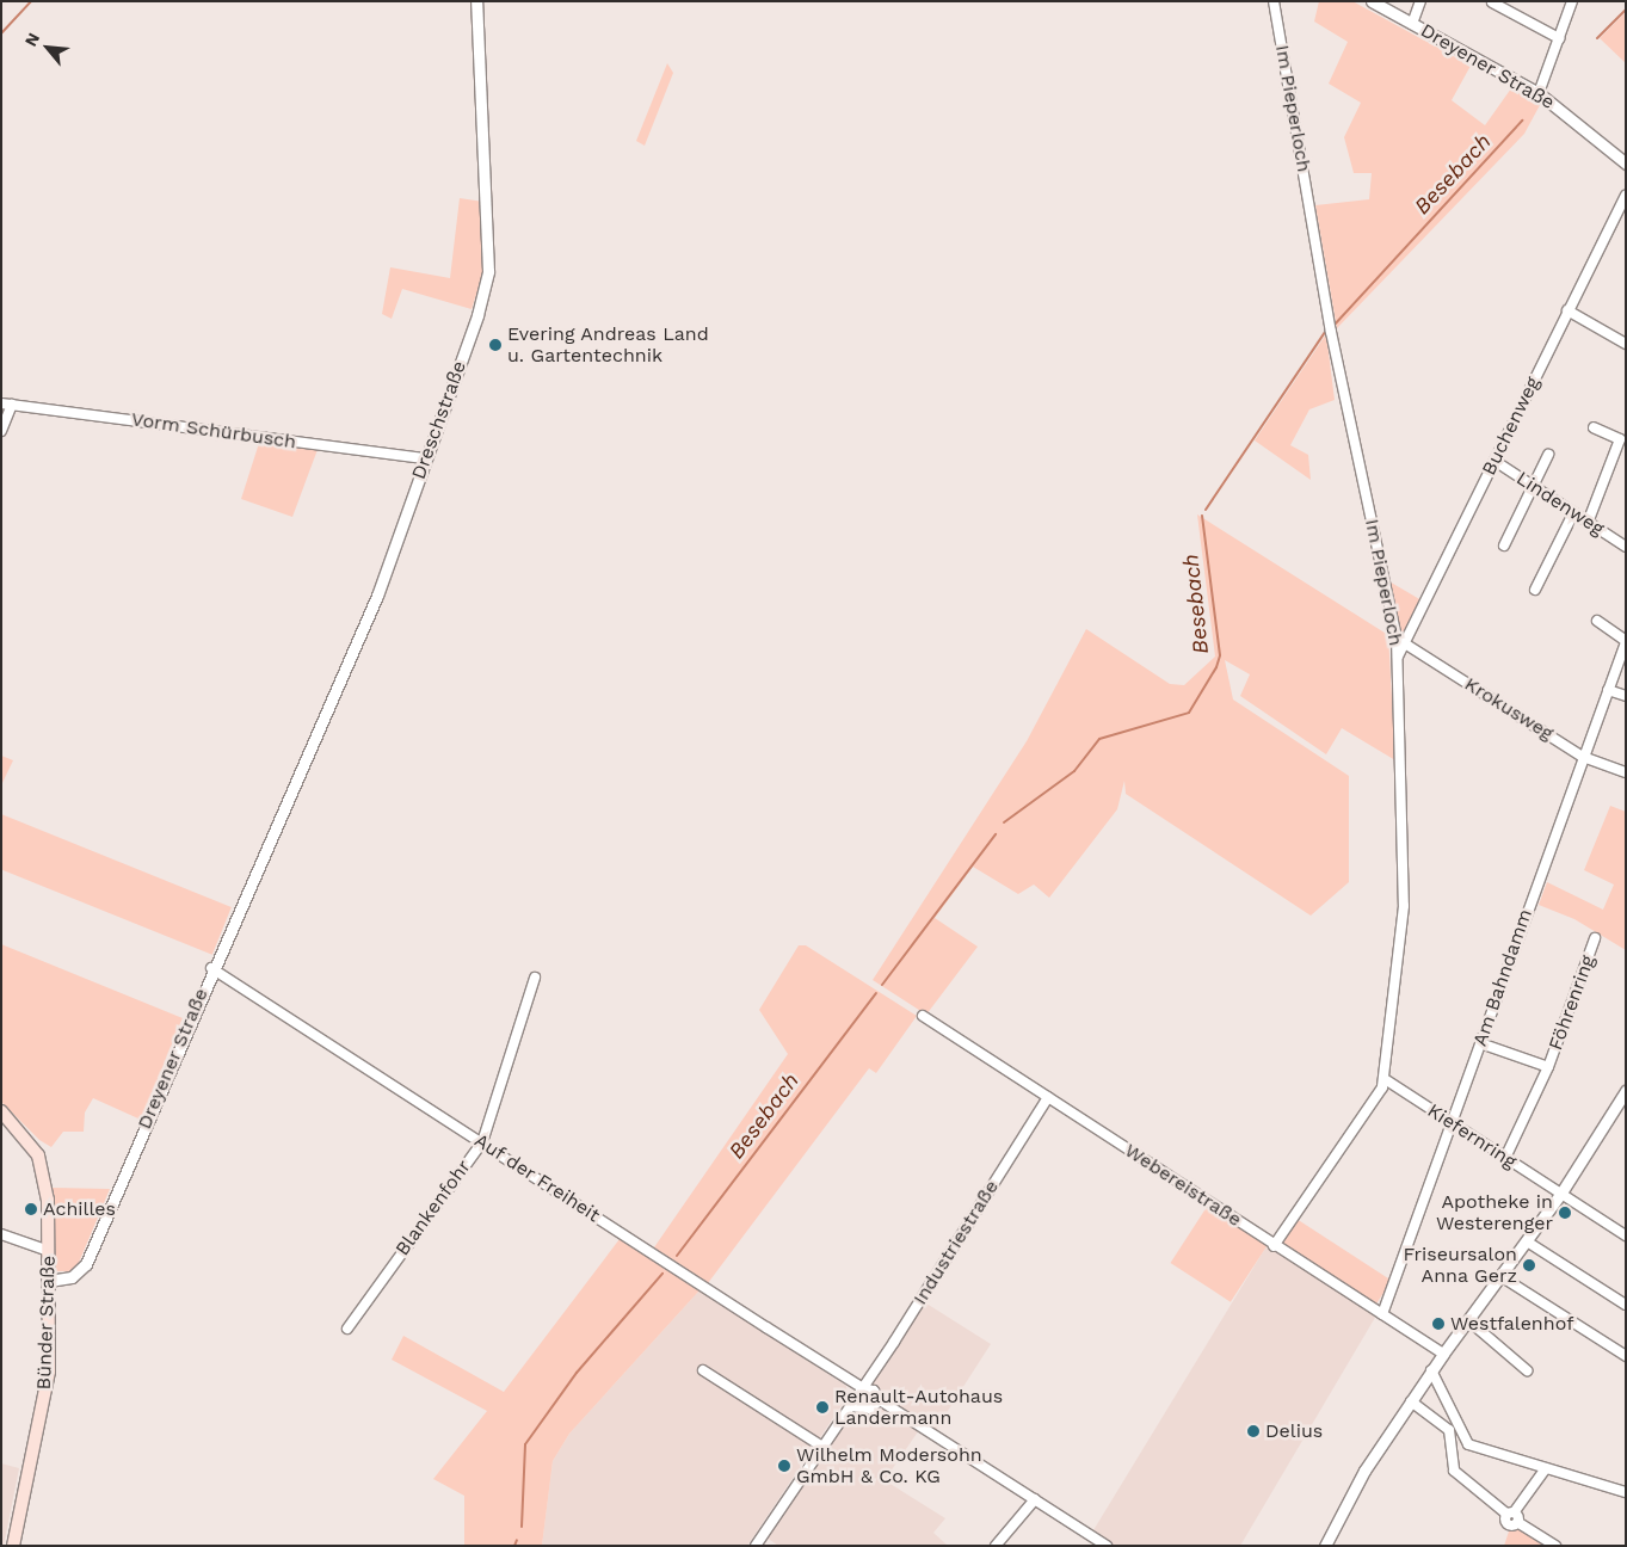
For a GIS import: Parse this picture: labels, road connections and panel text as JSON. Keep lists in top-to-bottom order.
{
  "streets": {
    "main road": ["Bünder Straße"],
    "street": [
      "Dreyener Straße",
      "Im Pieperloch",
      "Dreschstraße",
      "Buchenweg",
      "Vorm Schürbusch",
      "Lindenweg",
      "Krokusweg",
      "Am Bahndamm",
      "Föhrenring",
      "Kiefernring",
      "Auf der Freiheit",
      "Webereistraße",
      "Blankenfohr",
      "Industriestraße"
    ]
  },
  "crossings": [
    ["Dreyener Straße", "Dreschstraße"],
    ["Dreyener Straße", "Auf der Freiheit"],
    ["Dreyener Straße", "Bünder Straße"],
    ["Im Pieperloch", "Buchenweg"],
    ["Im Pieperloch", "Krokusweg"],
    ["Im Pieperloch", "Kiefernring"],
    ["Im Pieperloch", "Webereistraße"],
    ["Dreschstraße", "Vorm Schürbusch"],
    ["Buchenweg", "Lindenweg"],
    ["Buchenweg", "Krokusweg"],
    ["Krokusweg", "Am Bahndamm"],
    ["Am Bahndamm", "Föhrenring"],
    ["Am Bahndamm", "Kiefernring"],
    ["Am Bahndamm", "Webereistraße"],
    ["Föhrenring", "Kiefernring"],
    ["Auf der Freiheit", "Blankenfohr"],
    ["Auf der Freiheit", "Industriestraße"],
    ["Webereistraße", "Industriestraße"]
  ],
  "water": ["Besebach"],
  "places": [
    "Evering Andreas Land u. Gartentechnik",
    "Achilles",
    "Apotheke in Westerenger",
    "Friseursalon Anna Gerz",
    "Westfalenhof",
    "Renault-Autohaus Landermann",
    "Delius",
    "Wilhelm Modersohn GmbH & Co. KG"
  ],
  "north": "top left"
}
